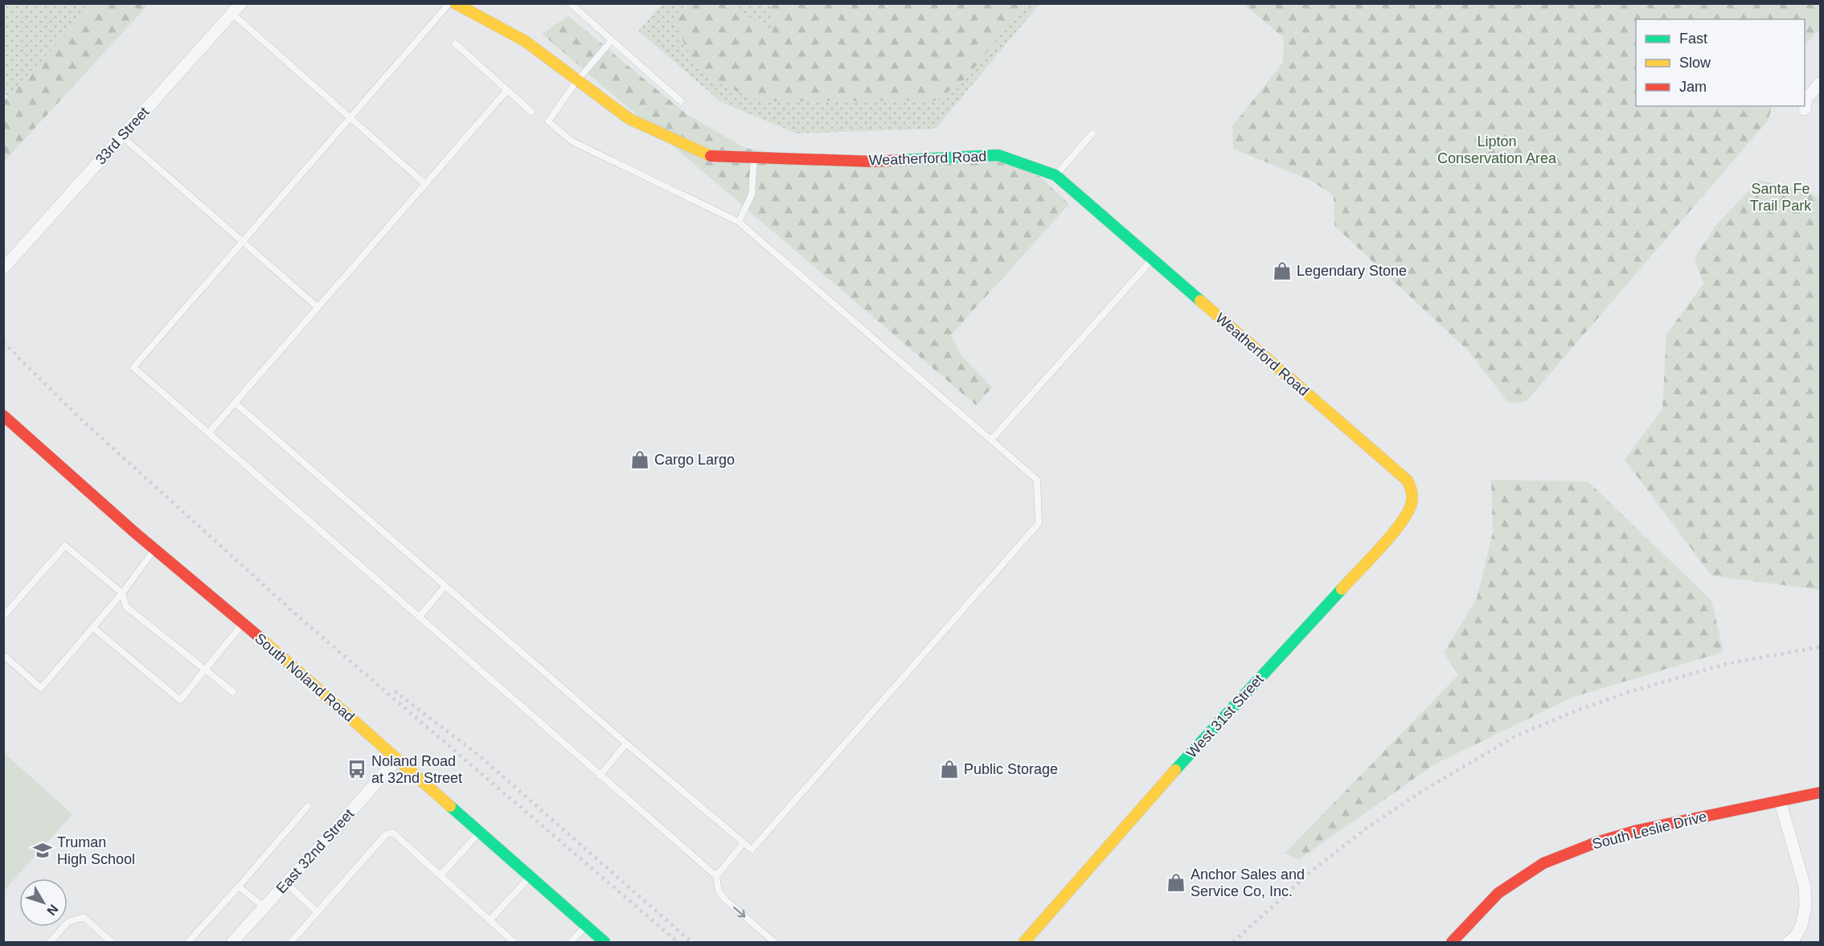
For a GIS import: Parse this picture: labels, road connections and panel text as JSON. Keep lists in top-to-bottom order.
{
  "streets": {
    "street": [
      "33rd Street",
      "Weatherford Road",
      "South Noland Road",
      "West 31st Street",
      "South Leslie Drive",
      "East 32nd Street"
    ]
  },
  "crossings": [
    ["Weatherford Road", "West 31st Street"],
    ["South Noland Road", "East 32nd Street"]
  ],
  "parks": ["Lipton Conservation Area", "Santa Fe Trail Park"],
  "places": {
    "shop": [
      "Legendary Stone",
      "Cargo Largo",
      "Public Storage",
      "Anchor Sales and Service Co, Inc."
    ],
    "bus stop": ["Noland Road at 32nd Street"],
    "school or university": ["Truman High School"]
  },
  "legend": ["Fast", "Slow", "Jam"],
  "north": "bottom right"
}
